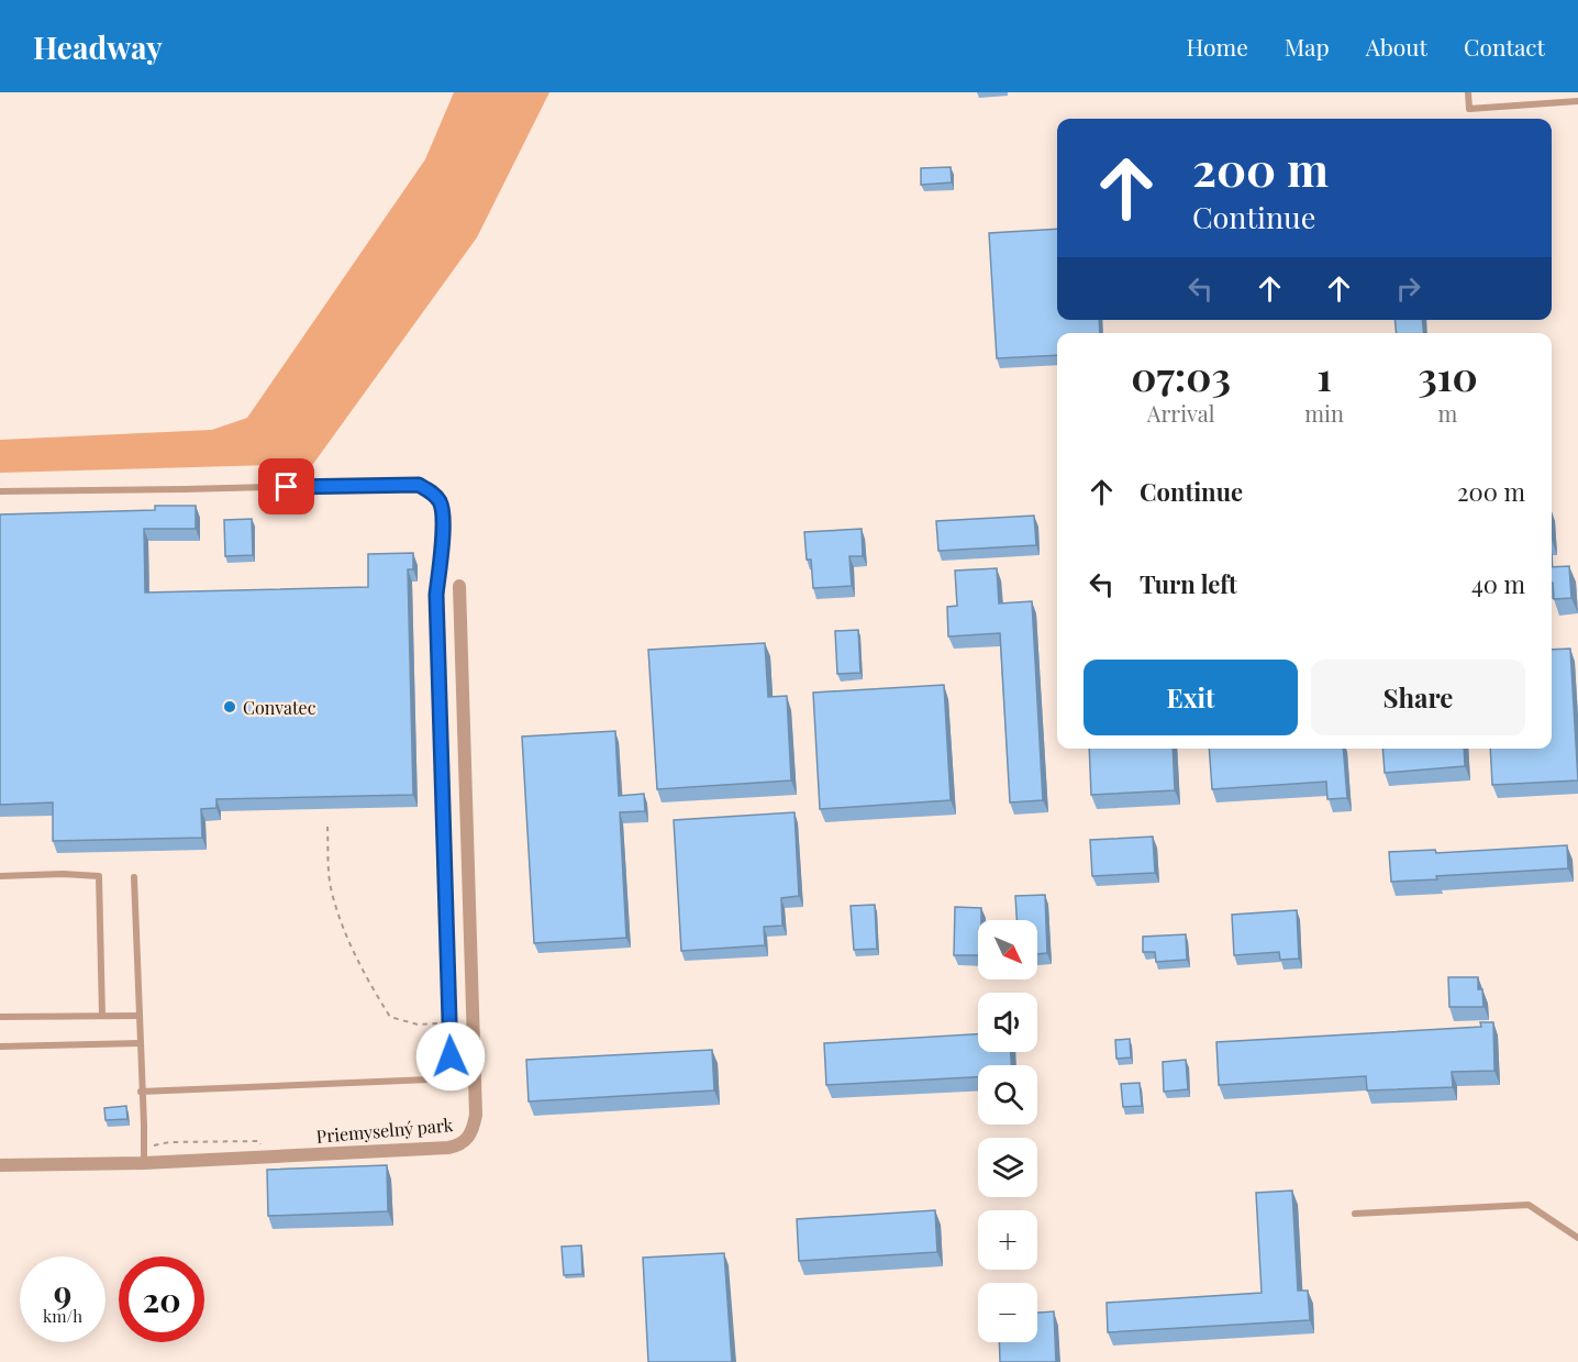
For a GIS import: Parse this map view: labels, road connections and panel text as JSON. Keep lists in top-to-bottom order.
{
  "streets": {
    "street": ["Priemyselný park"]
  },
  "places": ["Convatec"],
  "north": "bottom right",
  "page": {
    "header": "Headway",
    "nav": [
      "Home",
      "Map",
      "About",
      "Contact"
    ],
    "turn": ["200 m", "Continue"],
    "eta": [
      "07:03",
      "Arrival",
      "1",
      "min",
      "310",
      "m"
    ],
    "list": [
      {
        "name": "Continue",
        "value": "200 m"
      },
      {
        "name": "Turn left",
        "value": "40 m"
      }
    ],
    "buttons": ["Exit", "Share"],
    "map_buttons": ["+", "−"],
    "speed": "9 km/h",
    "limit": "20"
  }
}
